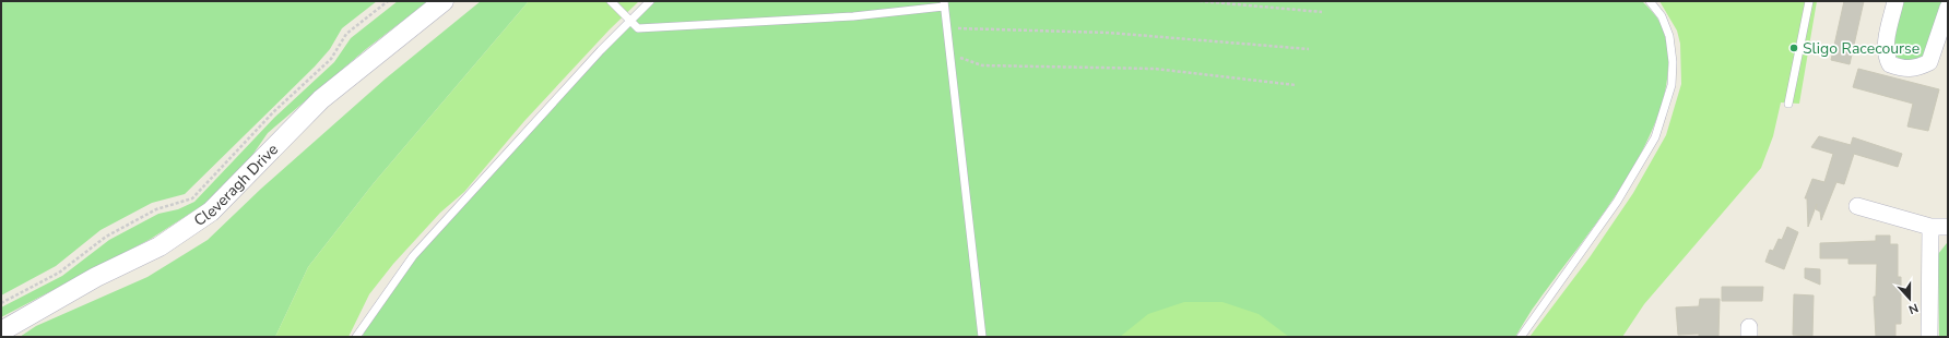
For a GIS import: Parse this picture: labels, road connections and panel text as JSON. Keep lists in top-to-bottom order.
{
  "streets": {
    "street": ["Cleveragh Drive"]
  },
  "places": ["Sligo Racecourse"],
  "north": "bottom"
}
